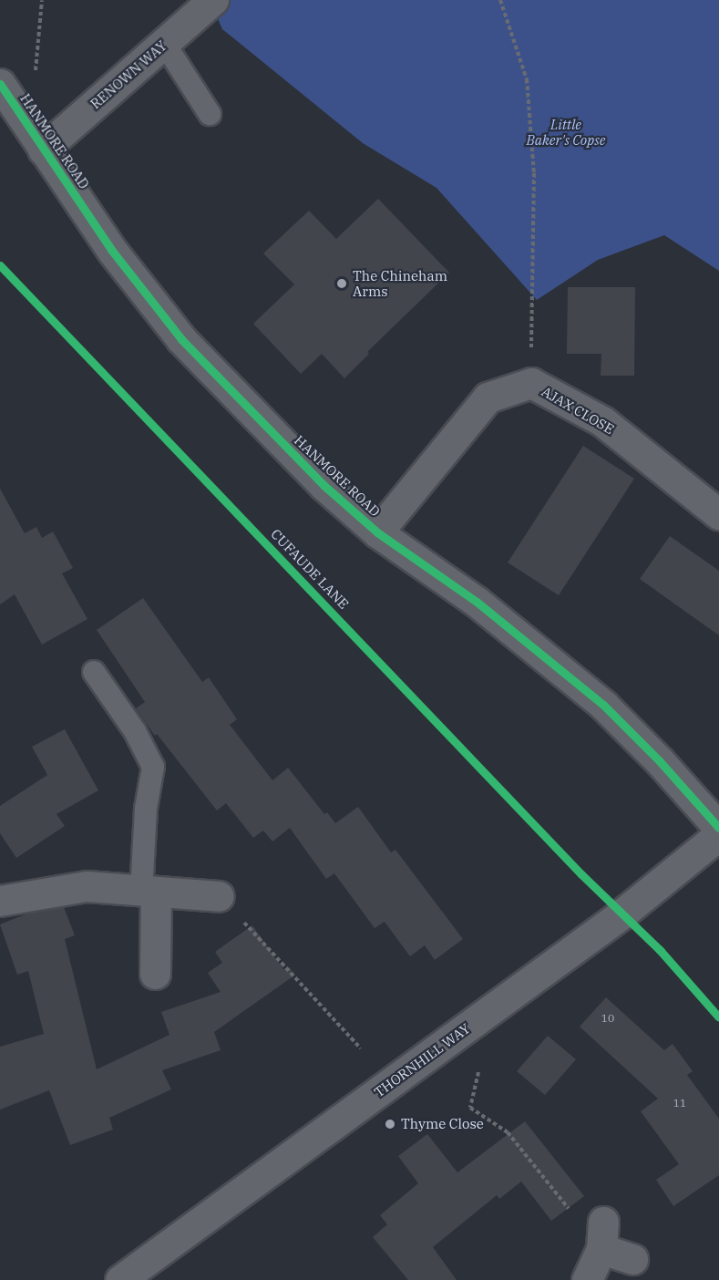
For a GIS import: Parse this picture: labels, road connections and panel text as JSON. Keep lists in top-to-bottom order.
{
  "streets": {
    "street": [
      "RENOWN WAY",
      "HANMORE ROAD",
      "AJAX CLOSE",
      "THORNHILL WAY"
    ],
    "cycle path": ["CUFAUDE LANE"]
  },
  "crossings": [
    ["RENOWN WAY", "HANMORE ROAD"],
    ["HANMORE ROAD", "AJAX CLOSE"]
  ],
  "parks": ["Little Baker's Copse"],
  "places": ["The Chineham Arms", "Thyme Close"],
  "house_numbers": ["10", "11"]
}
